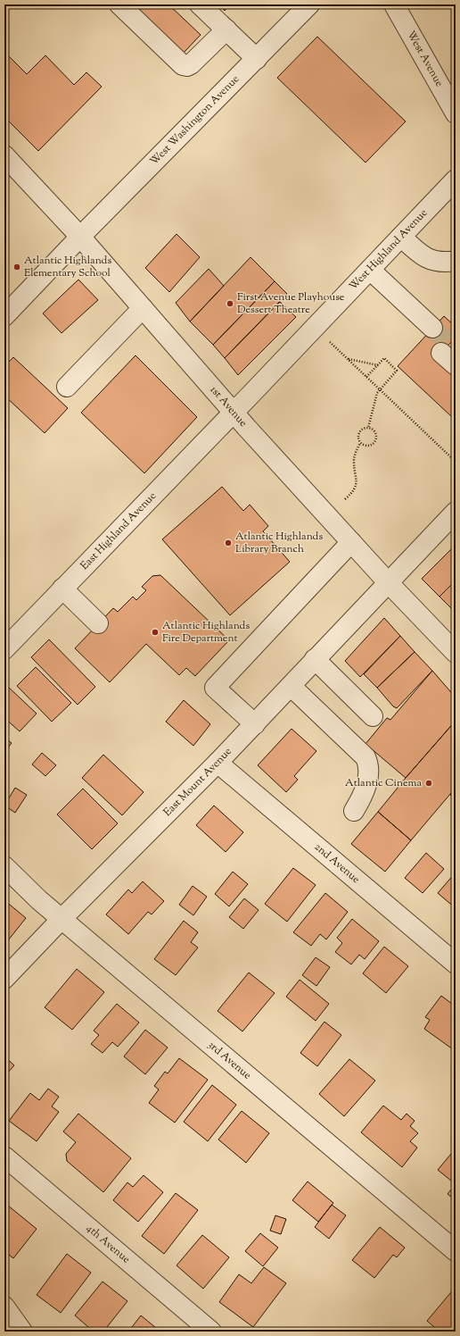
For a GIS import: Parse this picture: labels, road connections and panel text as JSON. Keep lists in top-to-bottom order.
{
  "streets": {
    "street": [
      "West Avenue",
      "West Washington Avenue",
      "West Highland Avenue",
      "1st Avenue",
      "East Highland Avenue",
      "East Mount Avenue",
      "2nd Avenue",
      "3rd Avenue",
      "4th Avenue"
    ]
  },
  "crossings": [
    ["West Washington Avenue", "1st Avenue"],
    ["West Highland Avenue", "1st Avenue"],
    ["West Highland Avenue", "East Highland Avenue"],
    ["1st Avenue", "East Highland Avenue"],
    ["1st Avenue", "East Mount Avenue"],
    ["East Mount Avenue", "2nd Avenue"],
    ["East Mount Avenue", "3rd Avenue"]
  ],
  "places": [
    "Atlantic Highlands Elementary School",
    "First Avenue Playhouse Dessert Theatre",
    "Atlantic Highlands Library Branch",
    "Atlantic Highlands Fire Department",
    "Atlantic Cinema"
  ]
}
